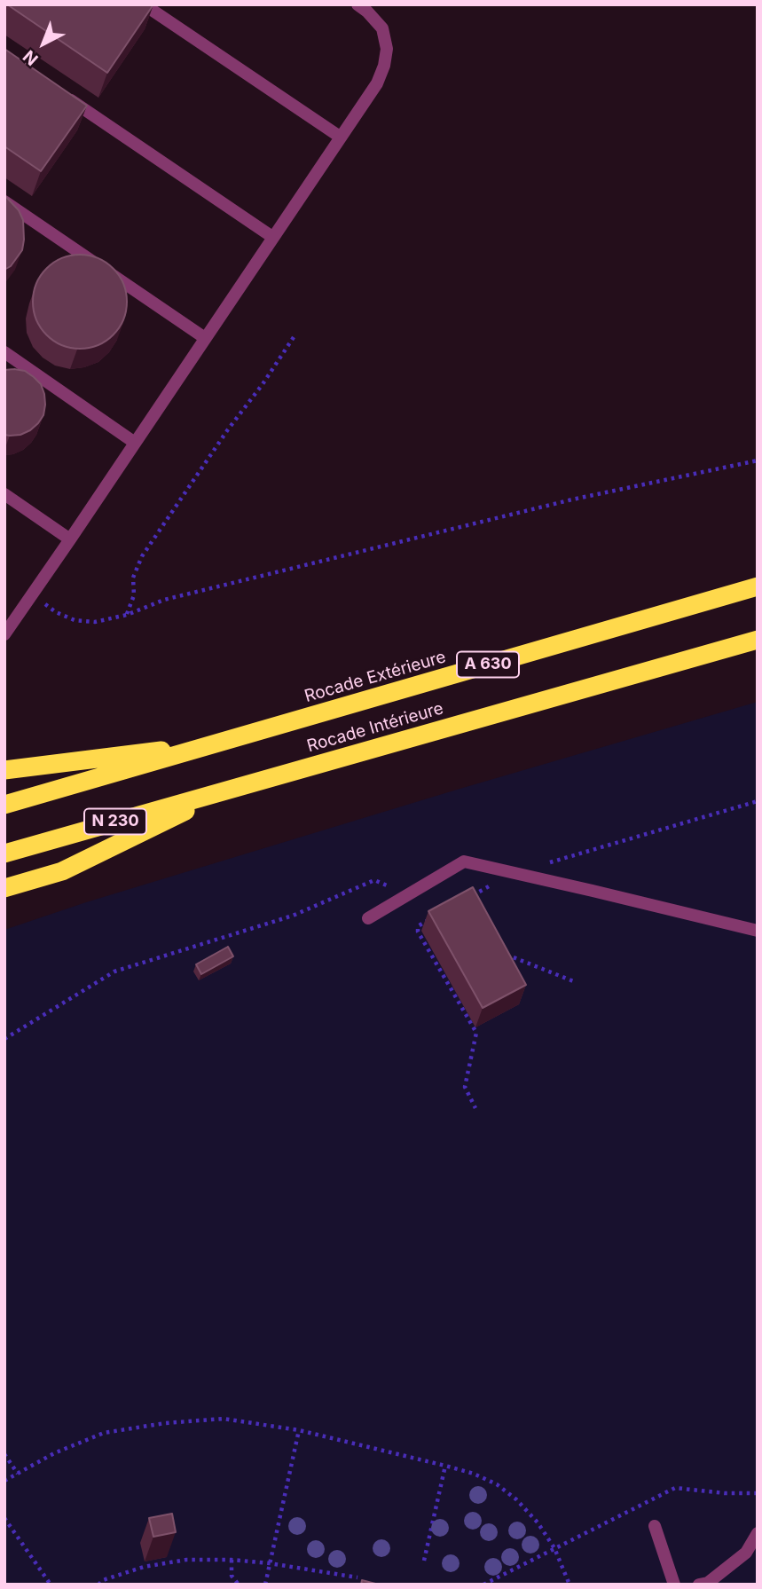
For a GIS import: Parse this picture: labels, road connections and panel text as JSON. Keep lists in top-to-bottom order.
{
  "streets": {
    "highway": [
      "A 630",
      "Rocade Extérieure",
      "Rocade Intérieure",
      "N 230"
    ]
  },
  "north": "bottom left"
}
